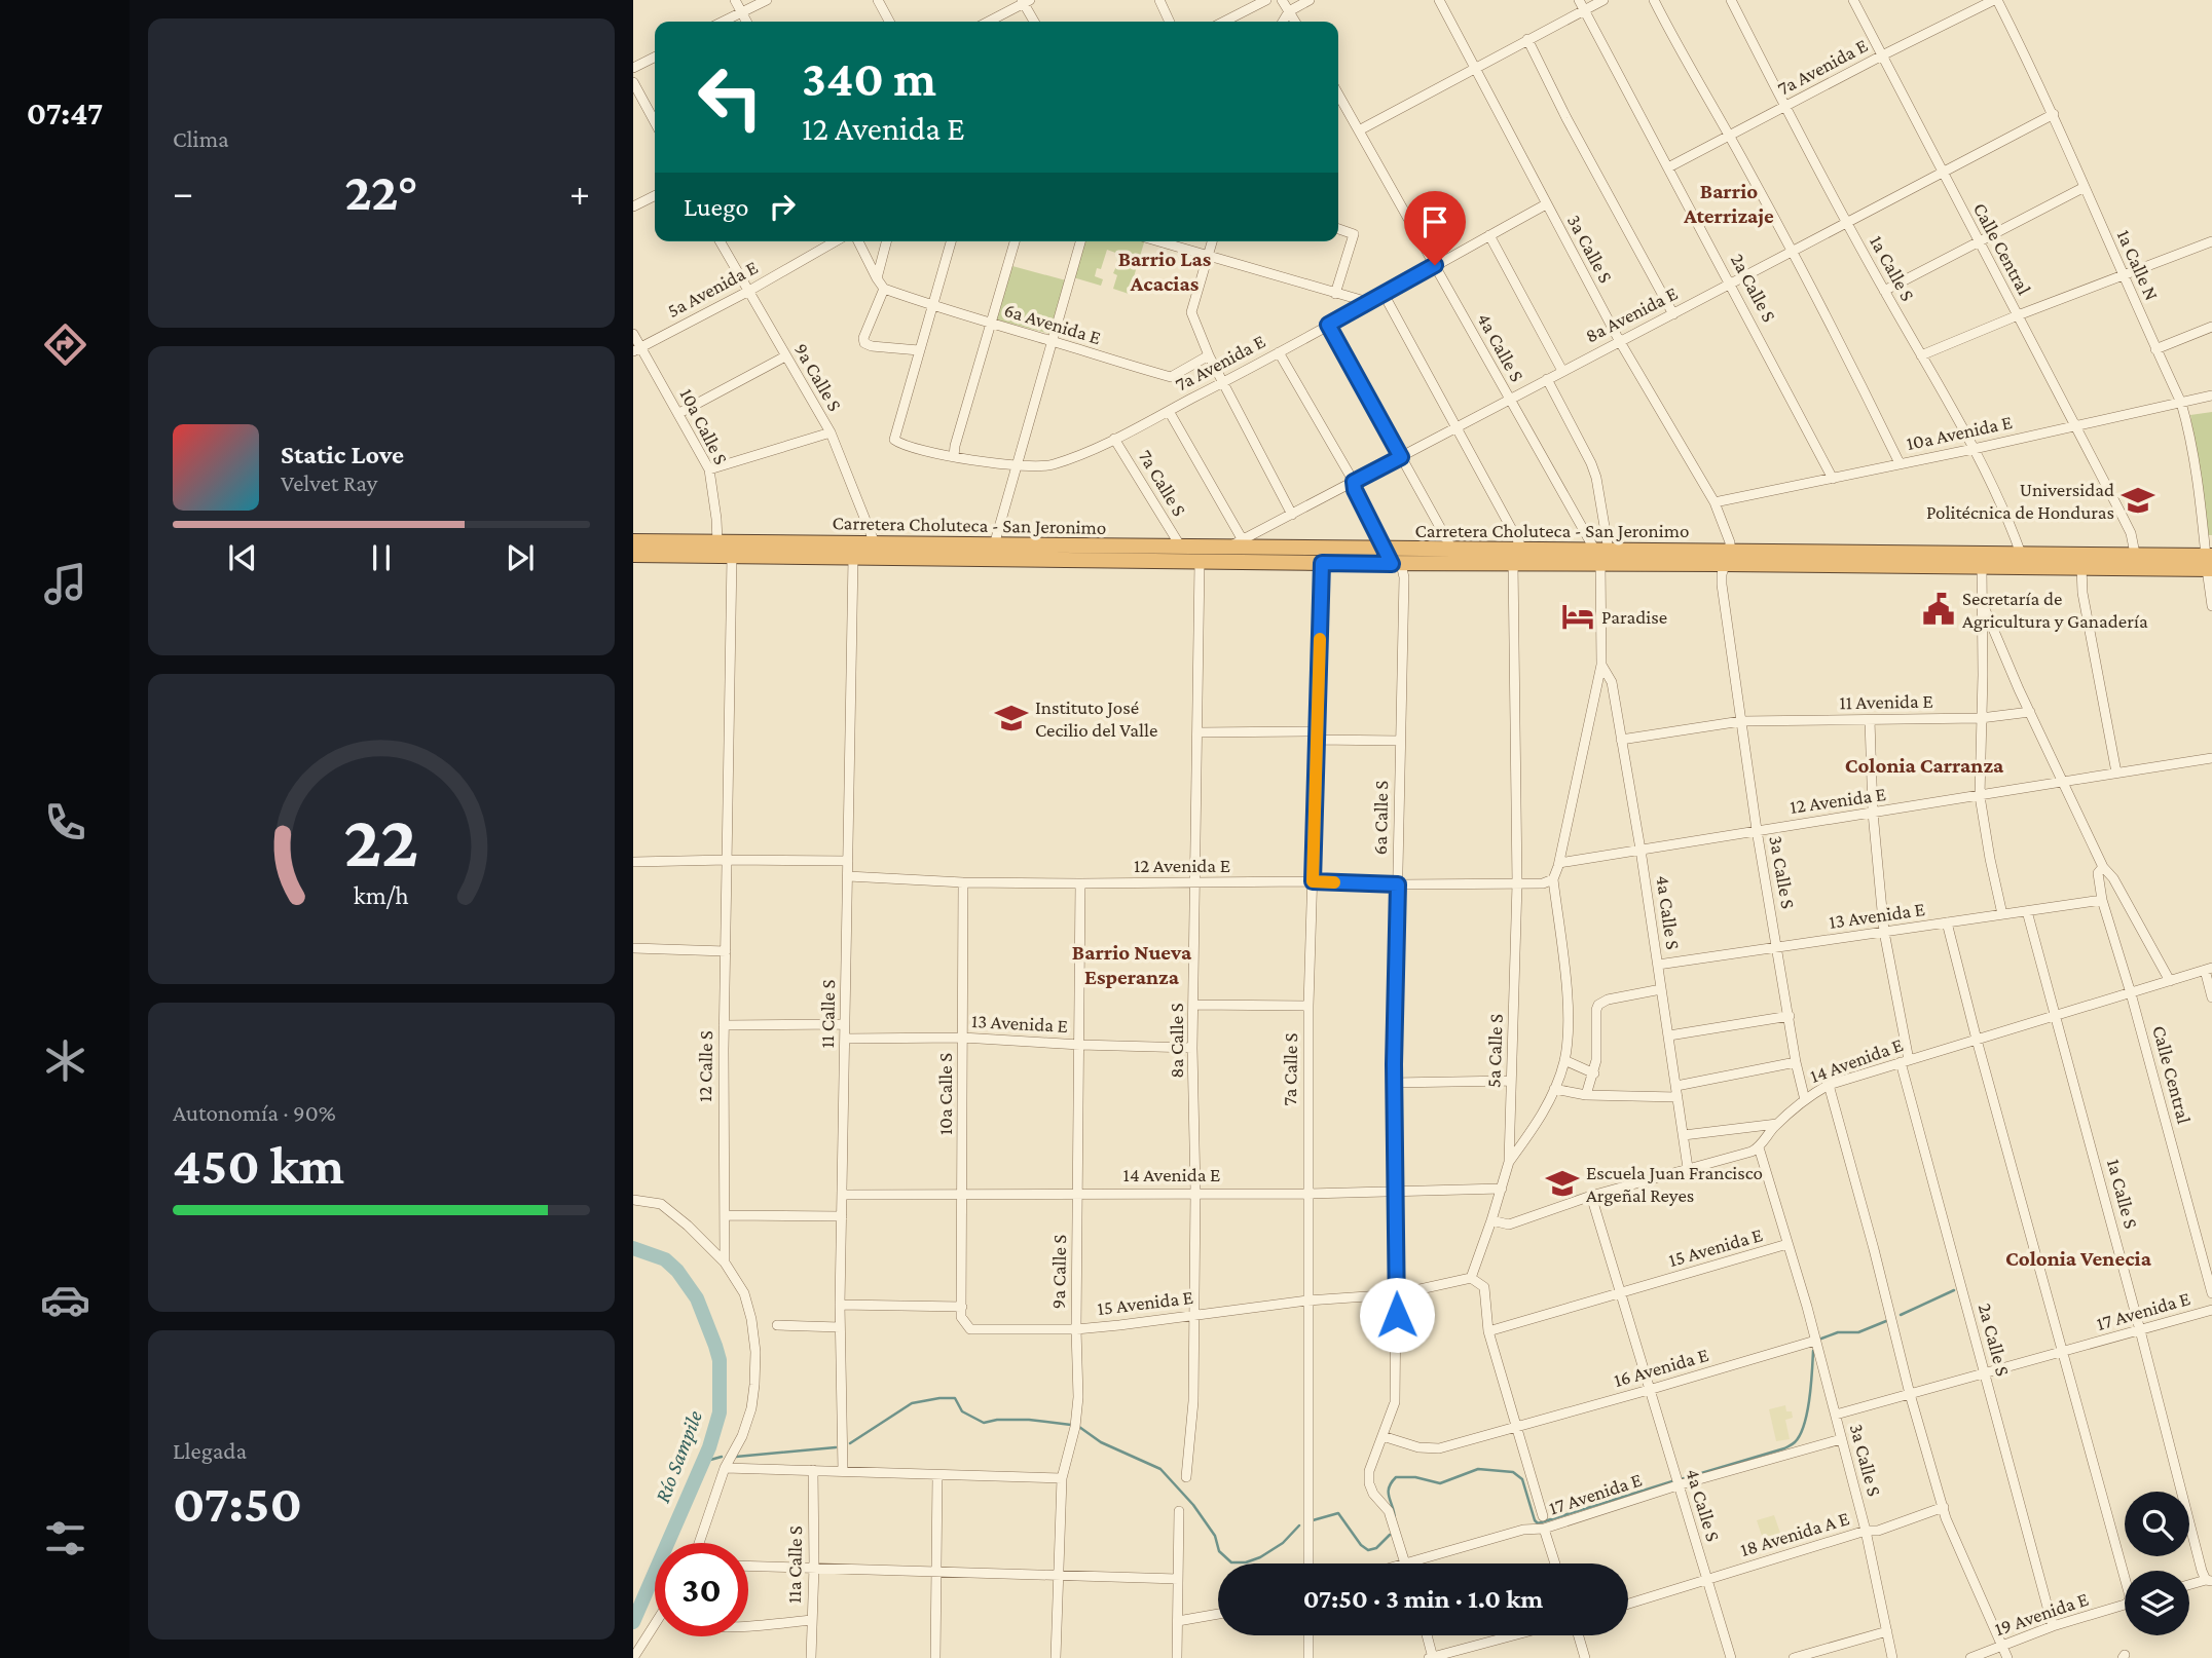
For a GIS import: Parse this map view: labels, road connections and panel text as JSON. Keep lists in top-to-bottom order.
{
  "streets": {
    "highway": ["Carretera Choluteca - San Jeronimo"],
    "street": [
      "7a Avenida E",
      "3a Calle S",
      "Calle Central",
      "1a Calle N",
      "1a Calle S",
      "2a Calle S",
      "5a Avenida E",
      "8a Avenida E",
      "6a Avenida E",
      "4a Calle S",
      "9a Calle S",
      "10a Calle S",
      "10a Avenida E",
      "7a Calle S",
      "11 Avenida E",
      "12 Avenida E",
      "6a Calle S",
      "13 Avenida E",
      "11 Calle S",
      "8a Calle S",
      "5a Calle S",
      "14 Avenida E",
      "12 Calle S",
      "15 Avenida E",
      "17 Avenida E",
      "16 Avenida E",
      "18 Avenida A E",
      "11a Calle S",
      "19 Avenida E"
    ]
  },
  "crossings": [
    ["7a Avenida E", "3a Calle S"],
    ["7a Avenida E", "Calle Central"],
    ["7a Avenida E", "1a Calle N"],
    ["7a Avenida E", "1a Calle S"],
    ["7a Avenida E", "2a Calle S"],
    ["7a Avenida E", "4a Calle S"],
    ["7a Avenida E", "7a Calle S"],
    ["3a Calle S", "8a Avenida E"],
    ["3a Calle S", "10a Avenida E"],
    ["3a Calle S", "Carretera Choluteca - San Jeronimo"],
    ["3a Calle S", "11 Avenida E"],
    ["3a Calle S", "12 Avenida E"],
    ["3a Calle S", "13 Avenida E"],
    ["3a Calle S", "14 Avenida E"],
    ["3a Calle S", "15 Avenida E"],
    ["3a Calle S", "17 Avenida E"],
    ["3a Calle S", "16 Avenida E"],
    ["3a Calle S", "18 Avenida A E"],
    ["Calle Central", "8a Avenida E"],
    ["Calle Central", "10a Avenida E"],
    ["Calle Central", "Carretera Choluteca - San Jeronimo"],
    ["Calle Central", "11 Avenida E"],
    ["Calle Central", "12 Avenida E"],
    ["Calle Central", "13 Avenida E"],
    ["Calle Central", "14 Avenida E"],
    ["1a Calle N", "8a Avenida E"],
    ["1a Calle N", "10a Avenida E"],
    ["1a Calle N", "Carretera Choluteca - San Jeronimo"],
    ["1a Calle S", "8a Avenida E"],
    ["1a Calle S", "10a Avenida E"],
    ["1a Calle S", "Carretera Choluteca - San Jeronimo"],
    ["1a Calle S", "13 Avenida E"],
    ["1a Calle S", "14 Avenida E"],
    ["1a Calle S", "17 Avenida E"],
    ["2a Calle S", "8a Avenida E"],
    ["2a Calle S", "10a Avenida E"],
    ["2a Calle S", "11 Avenida E"],
    ["2a Calle S", "12 Avenida E"],
    ["2a Calle S", "13 Avenida E"],
    ["2a Calle S", "14 Avenida E"],
    ["2a Calle S", "17 Avenida E"],
    ["2a Calle S", "19 Avenida E"],
    ["5a Avenida E", "9a Calle S"],
    ["5a Avenida E", "10a Calle S"],
    ["8a Avenida E", "4a Calle S"],
    ["8a Avenida E", "Carretera Choluteca - San Jeronimo"],
    ["4a Calle S", "Carretera Choluteca - San Jeronimo"],
    ["4a Calle S", "11 Avenida E"],
    ["4a Calle S", "12 Avenida E"],
    ["4a Calle S", "13 Avenida E"],
    ["4a Calle S", "15 Avenida E"],
    ["4a Calle S", "17 Avenida E"],
    ["4a Calle S", "16 Avenida E"],
    ["4a Calle S", "18 Avenida A E"],
    ["9a Calle S", "Carretera Choluteca - San Jeronimo"],
    ["9a Calle S", "12 Avenida E"],
    ["9a Calle S", "13 Avenida E"],
    ["9a Calle S", "14 Avenida E"],
    ["9a Calle S", "15 Avenida E"],
    ["10a Calle S", "Carretera Choluteca - San Jeronimo"],
    ["10a Calle S", "12 Avenida E"],
    ["10a Calle S", "13 Avenida E"],
    ["10a Calle S", "14 Avenida E"],
    ["10a Calle S", "15 Avenida E"],
    ["7a Calle S", "Carretera Choluteca - San Jeronimo"],
    ["7a Calle S", "12 Avenida E"],
    ["7a Calle S", "14 Avenida E"],
    ["7a Calle S", "15 Avenida E"],
    ["Carretera Choluteca - San Jeronimo", "6a Calle S"],
    ["Carretera Choluteca - San Jeronimo", "11 Calle S"],
    ["Carretera Choluteca - San Jeronimo", "8a Calle S"],
    ["Carretera Choluteca - San Jeronimo", "5a Calle S"],
    ["Carretera Choluteca - San Jeronimo", "12 Calle S"],
    ["12 Avenida E", "6a Calle S"],
    ["12 Avenida E", "11 Calle S"],
    ["12 Avenida E", "8a Calle S"],
    ["12 Avenida E", "5a Calle S"],
    ["6a Calle S", "14 Avenida E"],
    ["6a Calle S", "15 Avenida E"],
    ["6a Calle S", "17 Avenida E"],
    ["6a Calle S", "16 Avenida E"],
    ["13 Avenida E", "11 Calle S"],
    ["13 Avenida E", "8a Calle S"],
    ["11 Calle S", "14 Avenida E"],
    ["8a Calle S", "14 Avenida E"],
    ["8a Calle S", "15 Avenida E"],
    ["5a Calle S", "14 Avenida E"],
    ["5a Calle S", "15 Avenida E"]
  ],
  "districts": [
    "Barrio Aterrizaje",
    "Barrio Las Acacias",
    "Colonia Carranza",
    "Barrio Nueva Esperanza",
    "Colonia Venecia"
  ],
  "water": ["Río Sampile"],
  "places": {
    "school or university": ["Universidad Politécnica de Honduras", "Instituto José Cecilio del Valle", "Escuela Juan Francisco Argeñal Reyes"],
    "public building": ["Secretaría de Agricultura y Ganadería"],
    "hotel": ["Paradise"]
  },
  "page": {
    "tabs": "07:47",
    "tile": [
      "Clima",
      ["Autonomía · 90%", "450 km"],
      ["Llegada", "07:50"]
    ],
    "turn": ["340 m", "12 Avenida E"],
    "heat": ["−", "22°", "+"],
    "then": "Luego",
    "song": ["Static Love", "Velvet Ray"],
    "limit": "30",
    "trip": "07:50 · 3 min · 1.0 km",
    "gauge": ["22", "km/h"]
  }
}
